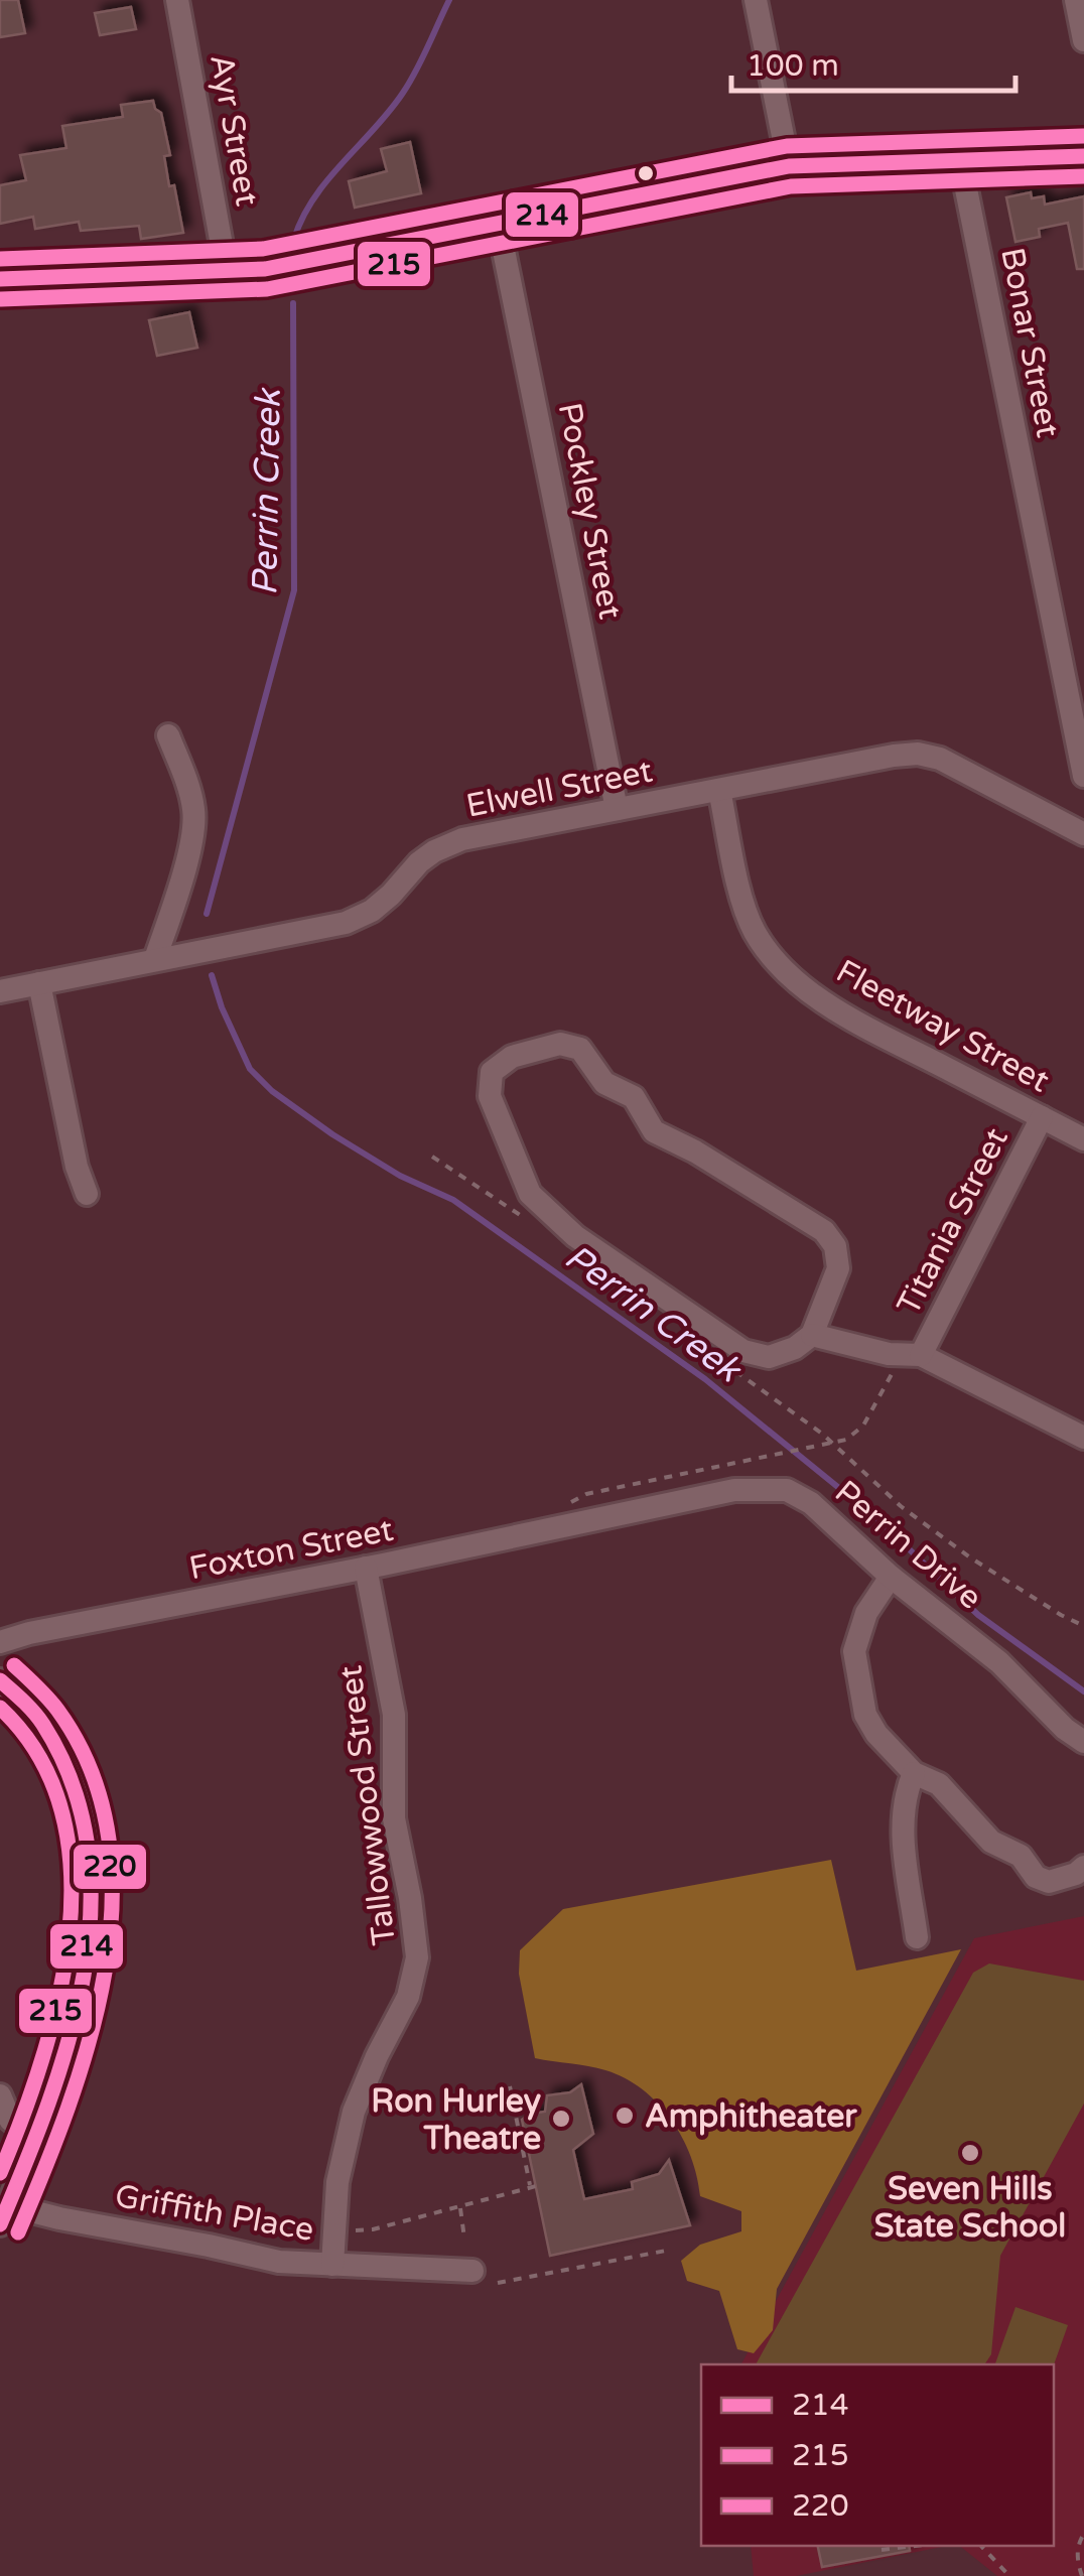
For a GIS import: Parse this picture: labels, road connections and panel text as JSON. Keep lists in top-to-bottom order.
{
  "streets": {
    "street": [
      "Ayr Street",
      "Bonar Street",
      "Pockley Street",
      "Elwell Street",
      "Fleetway Street",
      "Titania Street",
      "Perrin Drive",
      "Foxton Street",
      "Tallowwood Street",
      "Griffith Place"
    ]
  },
  "crossings": [
    ["Pockley Street", "Elwell Street"],
    ["Elwell Street", "Fleetway Street"],
    ["Fleetway Street", "Titania Street"],
    ["Perrin Drive", "Foxton Street"],
    ["Foxton Street", "Tallowwood Street"],
    ["Tallowwood Street", "Griffith Place"]
  ],
  "water": ["Perrin Creek"],
  "places": ["Amphitheater", "Ron Hurley Theatre", "Seven Hills State School"],
  "lines": ["transit line 220", "transit line 214", "transit line 215"],
  "legend": ["214", "215", "220"],
  "scale_bar": "100 m"
}
